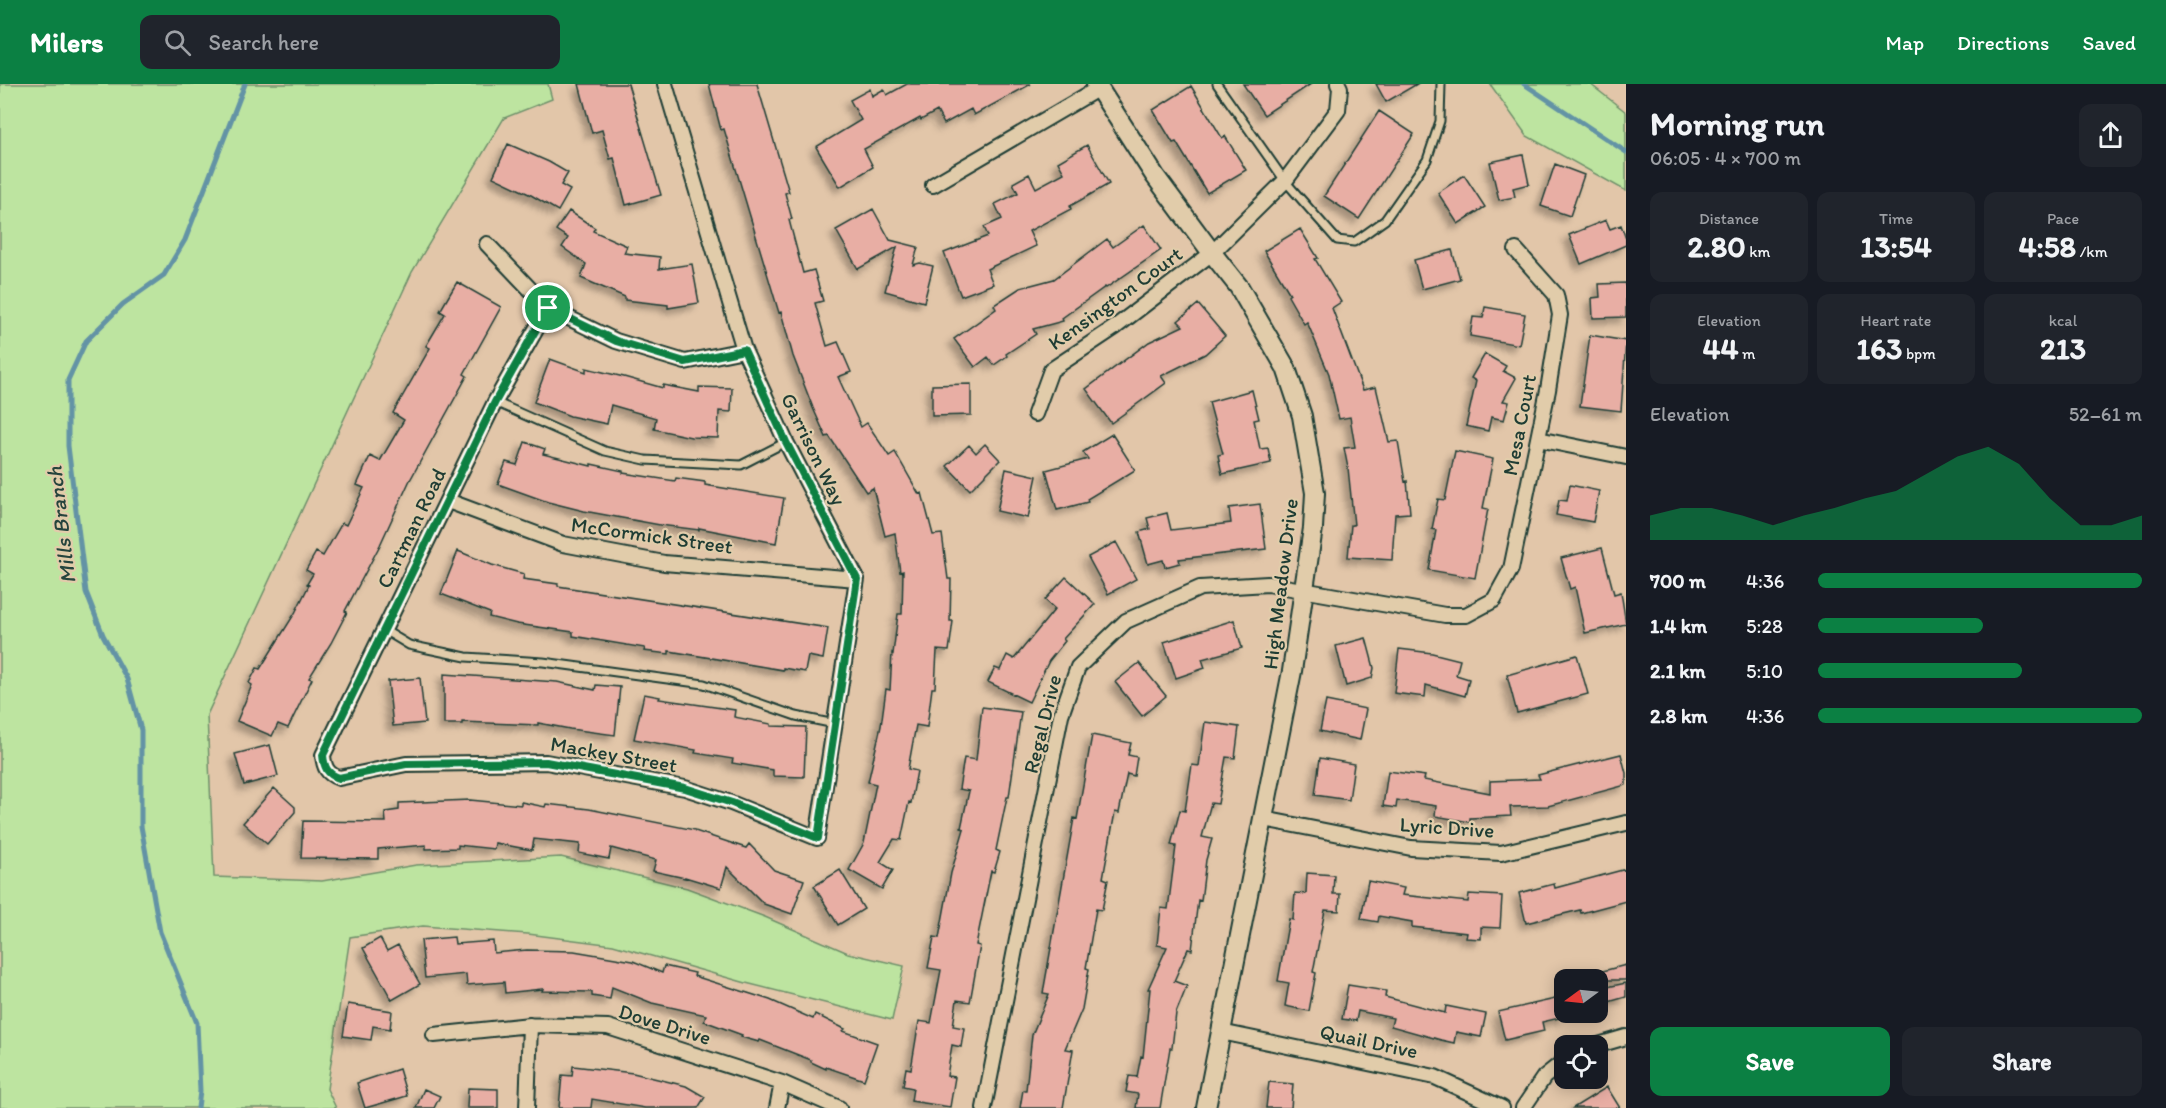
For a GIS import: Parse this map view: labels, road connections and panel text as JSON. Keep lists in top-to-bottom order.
{
  "streets": {
    "street": [
      "Kensington Court",
      "Mesa Court",
      "Garrison Way",
      "Cartman Road",
      "McCormick Street",
      "High Meadow Drive",
      "Regal Drive",
      "Mackey Street",
      "Lyric Drive",
      "Dove Drive",
      "Quail Drive"
    ]
  },
  "crossings": [
    ["Kensington Court", "High Meadow Drive"],
    ["Mesa Court", "Regal Drive"],
    ["Garrison Way", "McCormick Street"],
    ["Cartman Road", "McCormick Street"],
    ["Cartman Road", "Mackey Street"],
    ["High Meadow Drive", "Regal Drive"],
    ["High Meadow Drive", "Lyric Drive"],
    ["High Meadow Drive", "Quail Drive"]
  ],
  "water": ["Mills Branch"],
  "north": "left",
  "page": {
    "header": "Milers",
    "search": "Search here",
    "nav": ["Map", "Directions", "Saved"],
    "heading": ["Morning run", "06:05 · 4 × 700 m"],
    "stats": [
      ["Distance", "2.80 km"],
      ["Time", "13:54"],
      ["Pace", "4:58 /km"],
      ["Elevation", "44 m"],
      ["Heart rate", "163 bpm"],
      ["kcal", "213"]
    ],
    "chart": ["Elevation", "52–61 m"],
    "list": [
      {
        "name": "700 m",
        "note": "4:36"
      },
      {
        "name": "1.4 km",
        "note": "5:28"
      },
      {
        "name": "2.1 km",
        "note": "5:10"
      },
      {
        "name": "2.8 km",
        "note": "4:36"
      }
    ],
    "buttons": ["Save", "Share"]
  }
}
